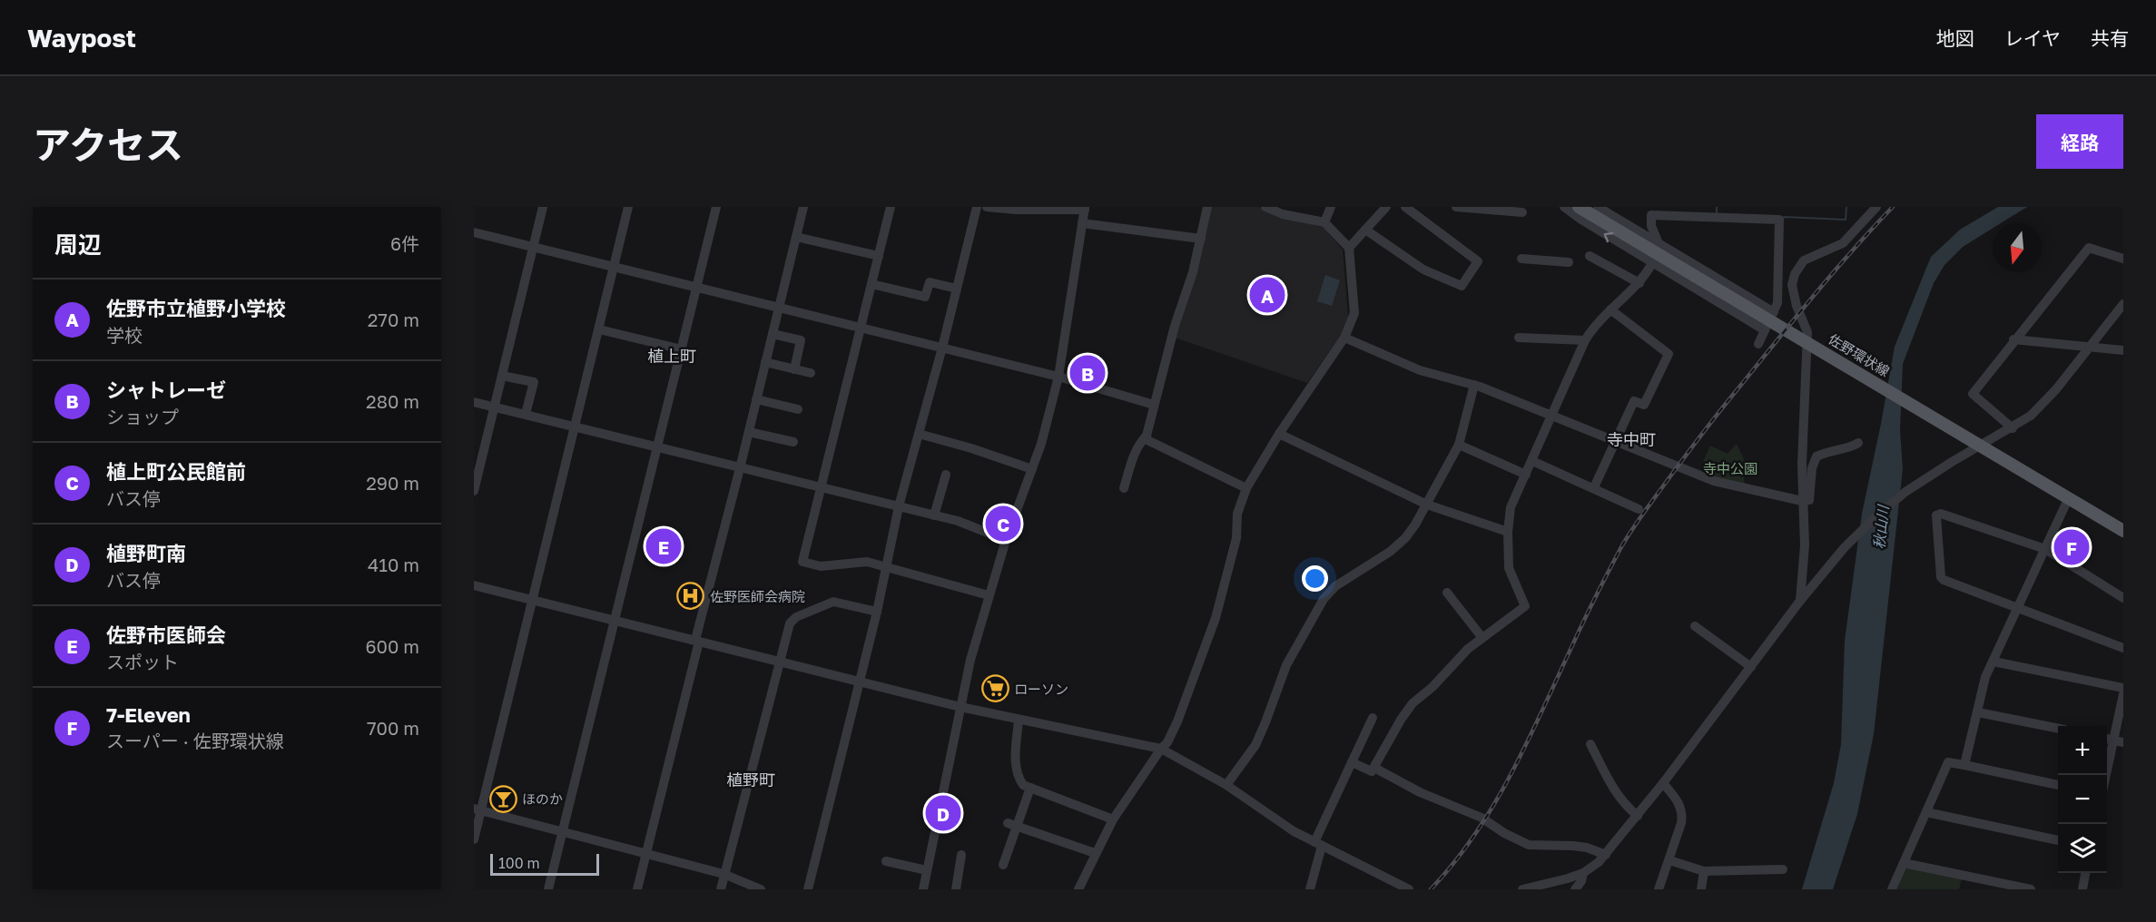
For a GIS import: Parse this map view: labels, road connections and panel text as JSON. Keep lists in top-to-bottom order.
{
  "streets": {
    "main road": ["佐野環状線"]
  },
  "districts": ["植上町", "寺中町", "植野町"],
  "water": ["秋山川"],
  "parks": ["寺中公園"],
  "places": {
    "hospital": ["佐野医師会病院"],
    "supermarket": ["ローソン"],
    "bar": ["ほのか"]
  },
  "scale_bar": "100 m",
  "north": "bottom",
  "page": {
    "header": "Waypost",
    "nav": ["地図", "レイヤ", "共有"],
    "title": "アクセス",
    "buttons": "経路",
    "heading": ["周辺", "6件"],
    "pins": [
      "A",
      "B",
      "C",
      "E",
      "F",
      "D"
    ],
    "list": [
      {
        "mark": "A",
        "name": "佐野市立植野小学校",
        "note": "学校",
        "value": "270 m"
      },
      {
        "mark": "B",
        "name": "シャトレーゼ",
        "note": "ショップ",
        "value": "280 m"
      },
      {
        "mark": "C",
        "name": "植上町公民館前",
        "note": "バス停",
        "value": "290 m"
      },
      {
        "mark": "D",
        "name": "植野町南",
        "note": "バス停",
        "value": "410 m"
      },
      {
        "mark": "E",
        "name": "佐野市医師会",
        "note": "スポット",
        "value": "600 m"
      },
      {
        "mark": "F",
        "name": "7-Eleven",
        "note": "スーパー · 佐野環状線",
        "value": "700 m"
      }
    ],
    "map_buttons": ["+", "−"],
    "scale": "100 m"
  }
}
